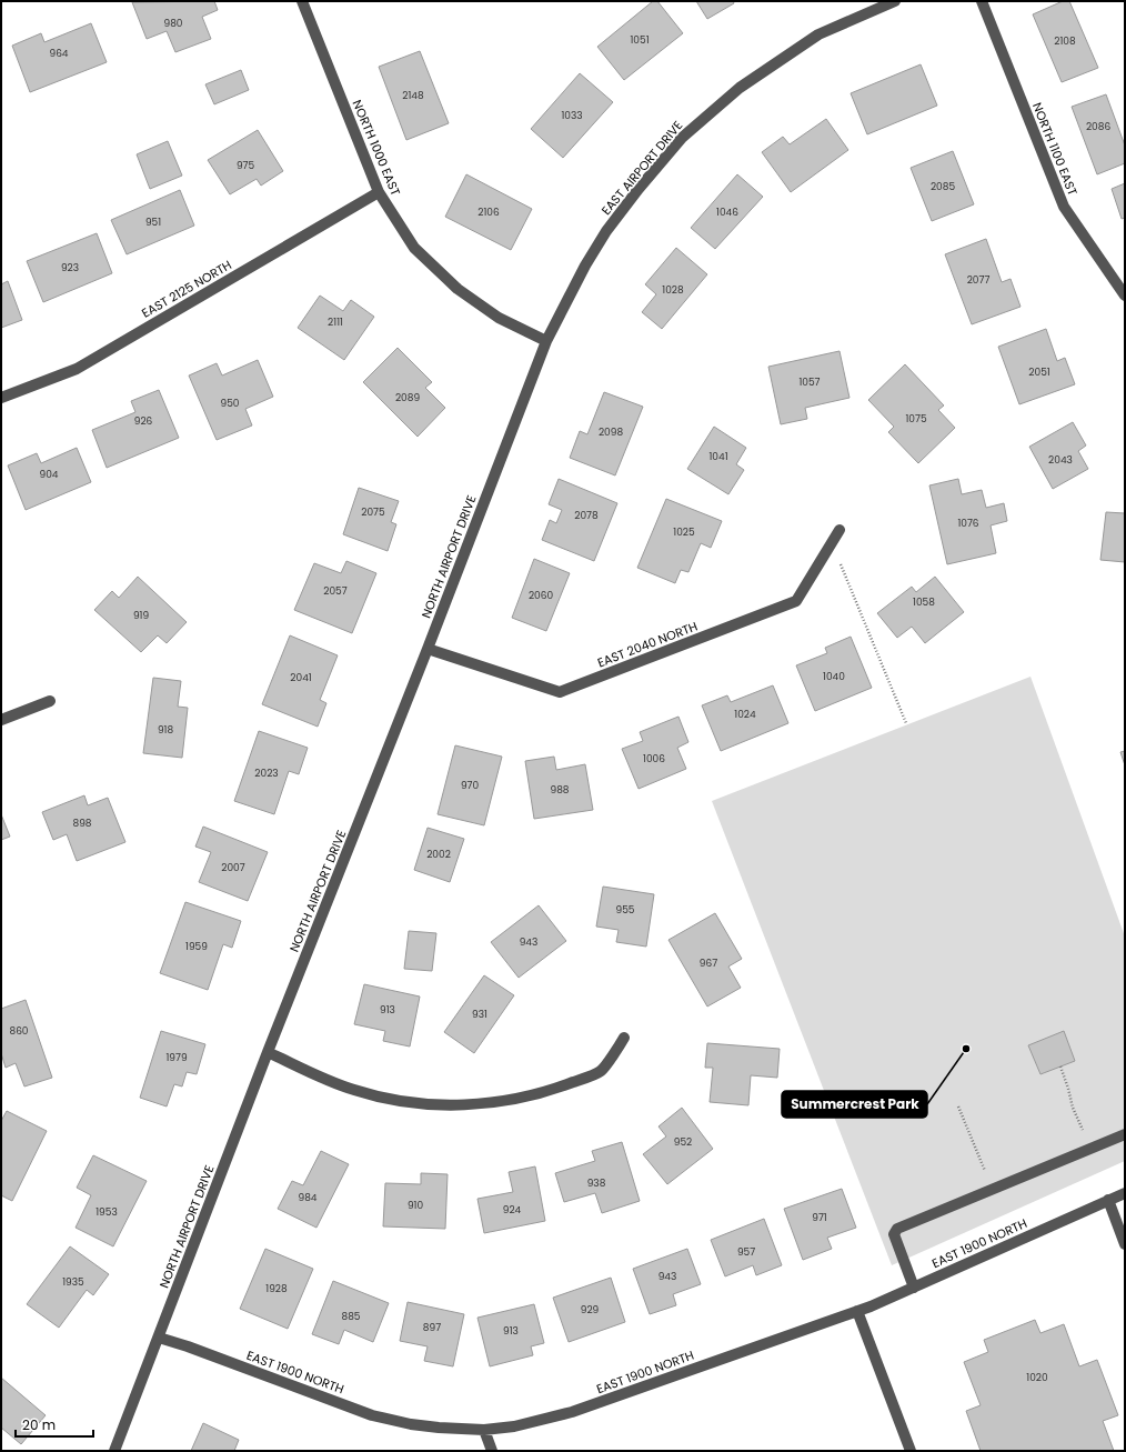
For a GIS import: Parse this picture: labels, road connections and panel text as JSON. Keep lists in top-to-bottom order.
{
  "streets": {
    "street": [
      "NORTH 1000 EAST",
      "NORTH 1100 EAST",
      "EAST AIRPORT DRIVE",
      "EAST 2125 NORTH",
      "NORTH AIRPORT DRIVE",
      "EAST 2040 NORTH",
      "EAST 1900 NORTH"
    ]
  },
  "crossings": [
    ["NORTH 1000 EAST", "EAST AIRPORT DRIVE"],
    ["NORTH 1000 EAST", "EAST 2125 NORTH"],
    ["NORTH 1000 EAST", "NORTH AIRPORT DRIVE"],
    ["EAST AIRPORT DRIVE", "NORTH AIRPORT DRIVE"],
    ["NORTH AIRPORT DRIVE", "EAST 2040 NORTH"],
    ["NORTH AIRPORT DRIVE", "EAST 1900 NORTH"]
  ],
  "places": ["Summercrest Park"],
  "house_numbers": [
    "980",
    "1051",
    "2108",
    "964",
    "2148",
    "1033",
    "2086",
    "975",
    "2085",
    "2106",
    "1046",
    "951",
    "923",
    "2077",
    "1028",
    "2111",
    "2051",
    "1057",
    "2089",
    "950",
    "1075",
    "926",
    "2098",
    "1041",
    "2043",
    "904",
    "2075",
    "2078",
    "1076",
    "1025",
    "2057",
    "2060",
    "1058",
    "919",
    "1040",
    "2041",
    "1024",
    "918",
    "1006",
    "2023",
    "970",
    "988",
    "898",
    "2002",
    "2007",
    "955",
    "943",
    "1959",
    "967",
    "913",
    "931",
    "860",
    "1979",
    "952",
    "938",
    "984",
    "910",
    "924",
    "1953",
    "971",
    "957",
    "943",
    "1935",
    "1928",
    "929",
    "885",
    "897",
    "913",
    "1020"
  ],
  "scale_bar": "20 m"
}
